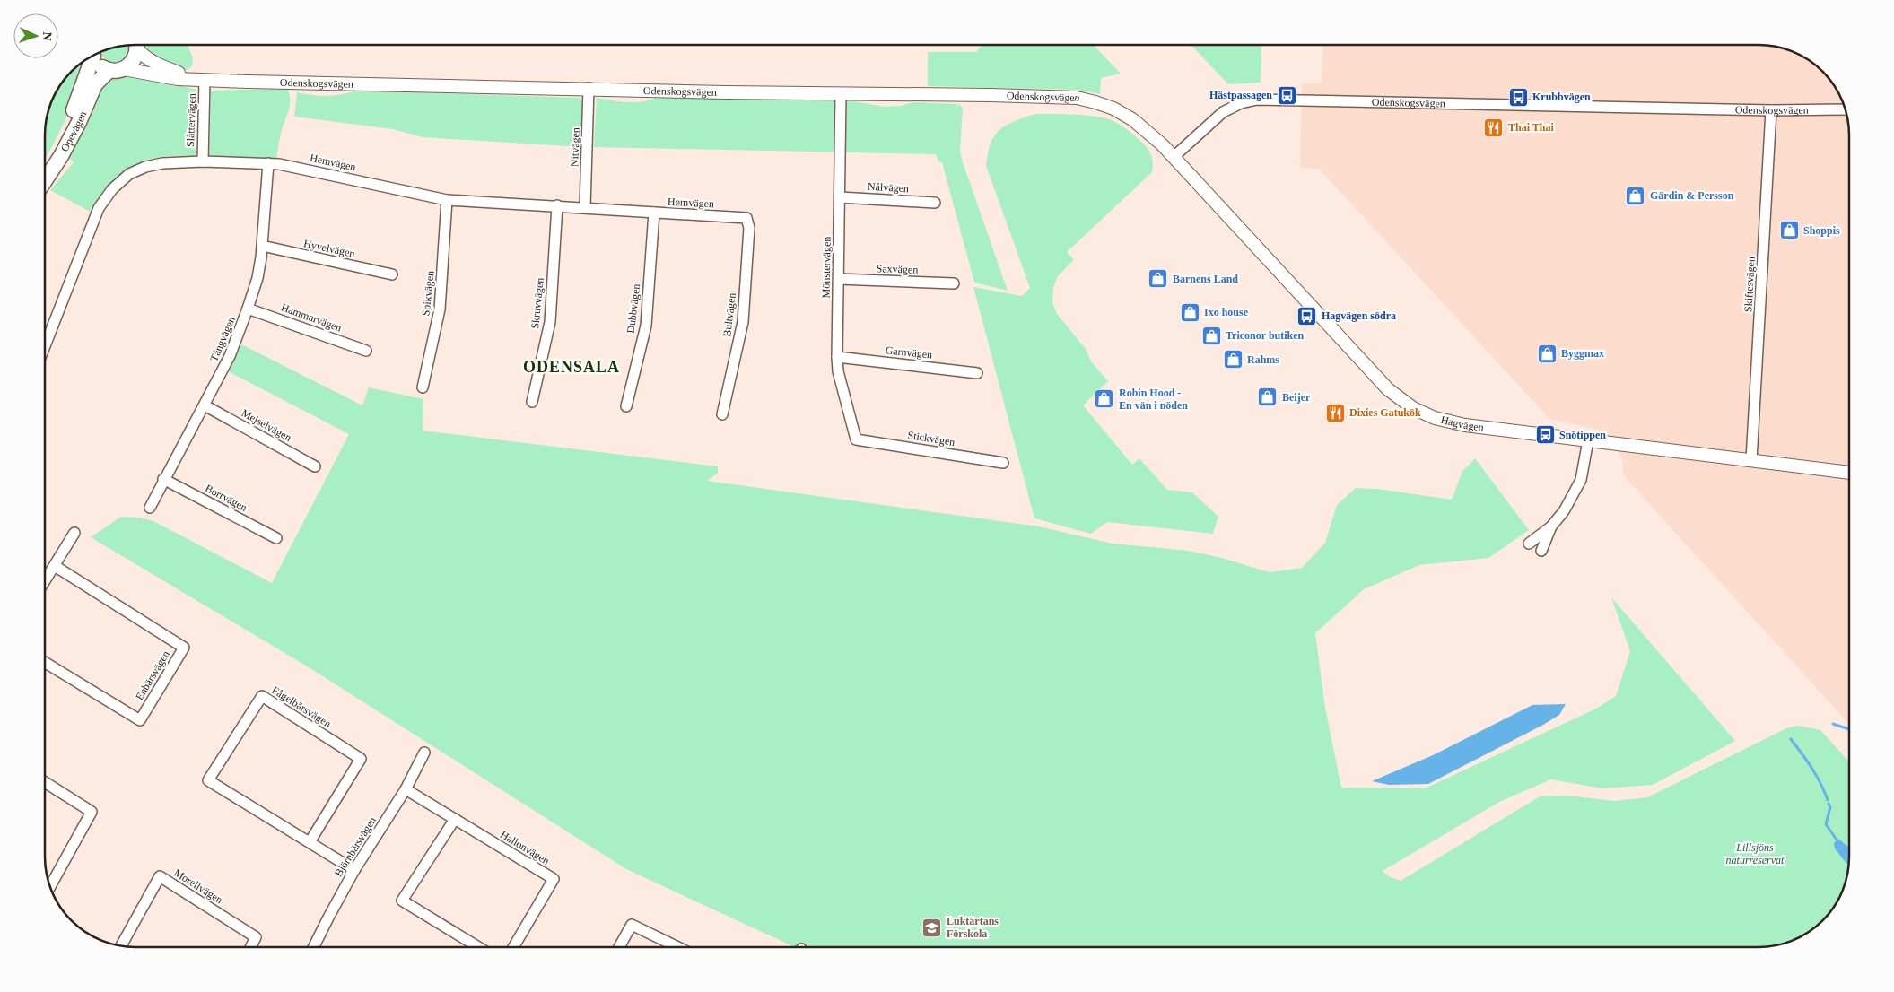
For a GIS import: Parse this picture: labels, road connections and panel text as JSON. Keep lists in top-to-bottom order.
{
  "streets": {
    "main road": ["Opevägen"],
    "street": [
      "Odenskogsvägen",
      "Slåttervägen",
      "Nitvägen",
      "Hemvägen",
      "Nålvägen",
      "Hyvelvägen",
      "Mönstervägen",
      "Saxvägen",
      "Skiftesvägen",
      "Spikvägen",
      "Skruvvägen",
      "Dubbvägen",
      "Bultvägen",
      "Hammarvägen",
      "Tångvägen",
      "Garnvägen",
      "Hagvägen",
      "Mejselvägen",
      "Stickvägen",
      "Borrvägen",
      "Enbärsvägen",
      "Fågelbärsvägen",
      "Björnbärsvägen",
      "Hallonvägen",
      "Morellvägen"
    ]
  },
  "crossings": [
    ["Odenskogsvägen", "Slåttervägen"],
    ["Odenskogsvägen", "Opevägen"],
    ["Odenskogsvägen", "Nitvägen"],
    ["Odenskogsvägen", "Mönstervägen"],
    ["Odenskogsvägen", "Skiftesvägen"],
    ["Odenskogsvägen", "Hagvägen"],
    ["Slåttervägen", "Hemvägen"],
    ["Nitvägen", "Hemvägen"],
    ["Hemvägen", "Spikvägen"],
    ["Hemvägen", "Skruvvägen"],
    ["Hemvägen", "Dubbvägen"],
    ["Hemvägen", "Bultvägen"],
    ["Hemvägen", "Tångvägen"],
    ["Nålvägen", "Mönstervägen"],
    ["Hyvelvägen", "Tångvägen"],
    ["Mönstervägen", "Saxvägen"],
    ["Mönstervägen", "Garnvägen"],
    ["Mönstervägen", "Stickvägen"],
    ["Skiftesvägen", "Hagvägen"],
    ["Hammarvägen", "Tångvägen"],
    ["Tångvägen", "Mejselvägen"],
    ["Tångvägen", "Borrvägen"],
    ["Fågelbärsvägen", "Björnbärsvägen"],
    ["Björnbärsvägen", "Hallonvägen"]
  ],
  "districts": ["ODENSALA"],
  "parks": ["Lillsjöns naturreservat"],
  "places": {
    "bus stop": [
      "Hästpassagen",
      "Krubbvägen",
      "Hagvägen södra",
      "Snötippen"
    ],
    "restaurant": ["Thai Thai", "Dixies Gatukök"],
    "shop": [
      "Gärdin & Persson",
      "Shoppis",
      "Barnens Land",
      "Ixo house",
      "Triconor butiken",
      "Byggmax",
      "Rahms",
      "Beijer",
      "Robin Hood - En vän i nöden"
    ],
    "school or university": ["Luktärtans Förskola"]
  },
  "north": "right"
}
